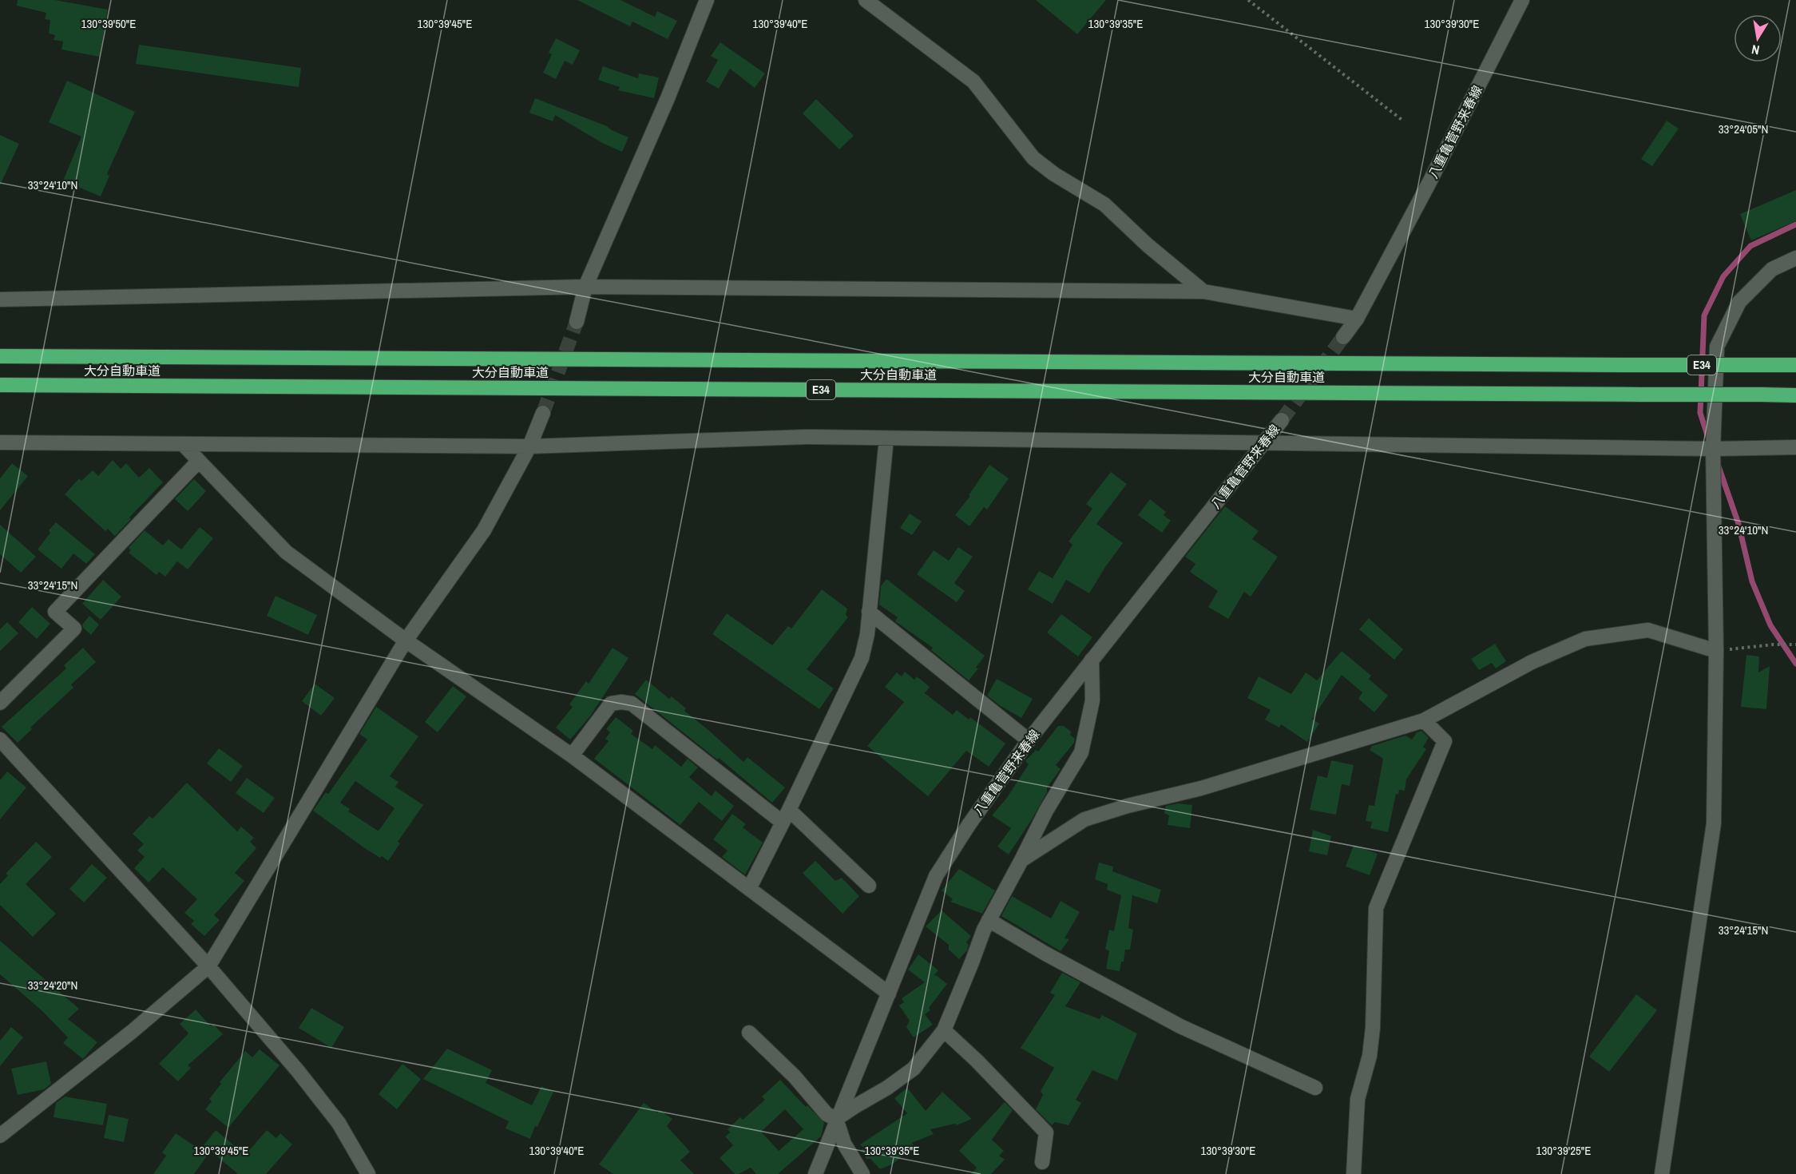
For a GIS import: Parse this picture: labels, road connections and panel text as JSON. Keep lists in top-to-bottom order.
{
  "streets": {
    "highway": ["E34", "大分自動車道"],
    "street": ["八重亀菅野来春線"]
  },
  "north": "bottom",
  "coordinates": [
    "130°39'50\"E",
    "130°39'45\"E",
    "130°39'40\"E",
    "130°39'35\"E",
    "130°39'30\"E",
    "33°24'05\"N",
    "33°24'10\"N",
    "33°24'15\"N",
    "33°24'20\"N",
    "130°39'25\"E"
  ]
}
